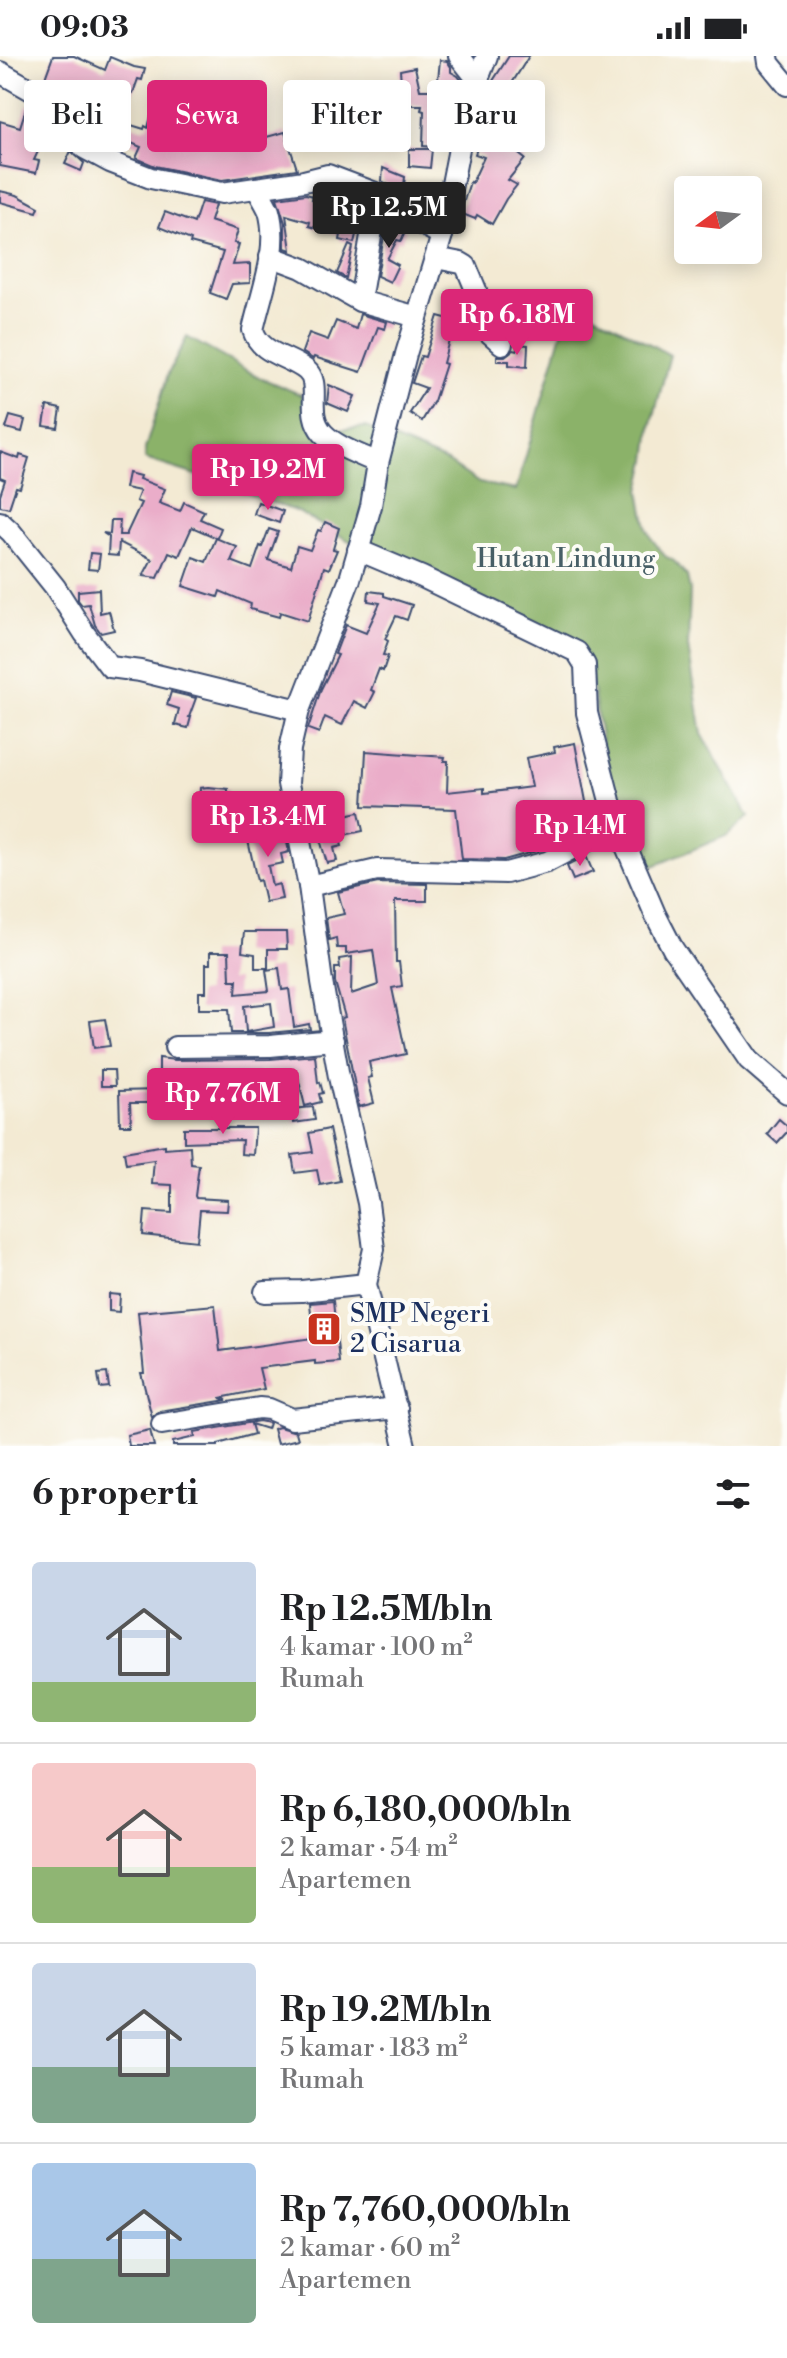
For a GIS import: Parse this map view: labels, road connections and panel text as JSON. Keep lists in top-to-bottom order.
{
  "parks": ["Hutan Lindung"],
  "places": {
    "building": ["SMP Negeri 2 Cisarua"]
  },
  "north": "left",
  "page": {
    "status": "09:03",
    "chip": [
      "Beli",
      "Sewa",
      "Filter",
      "Baru"
    ],
    "price": [
      "Rp 12.5M",
      "Rp 6.18M",
      "Rp 19.2M",
      "Rp 13.4M",
      "Rp 14M",
      "Rp 7.76M"
    ],
    "heading": "6 properti",
    "list": [
      {
        "name": "Rp 12.5M/bln",
        "note": "4 kamar · 100 m² · Rumah"
      },
      {
        "name": "Rp 6,180,000/bln",
        "note": "2 kamar · 54 m² · Apartemen"
      },
      {
        "name": "Rp 19.2M/bln",
        "note": "5 kamar · 183 m² · Rumah"
      },
      {
        "name": "Rp 7,760,000/bln",
        "note": "2 kamar · 60 m² · Apartemen"
      }
    ]
  }
}
